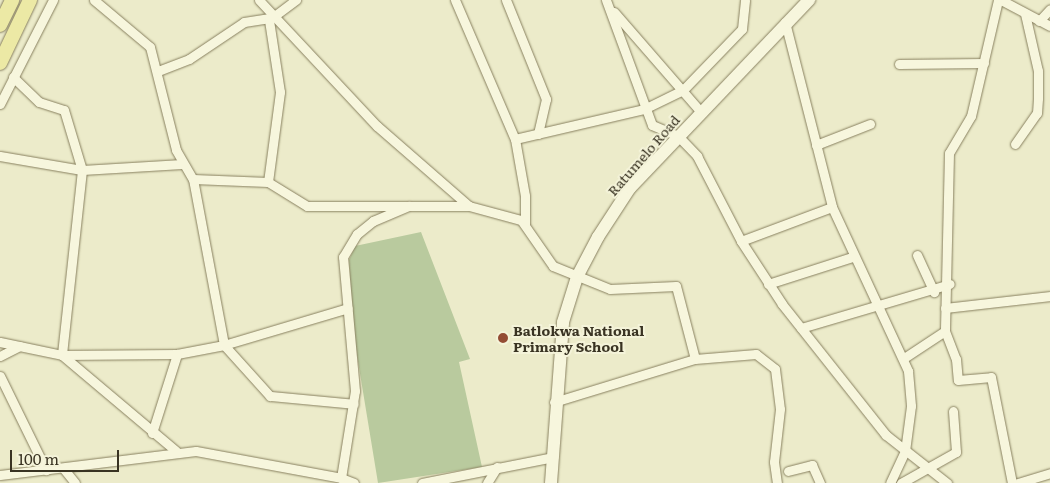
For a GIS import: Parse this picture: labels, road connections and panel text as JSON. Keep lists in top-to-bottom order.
{
  "streets": {
    "street": ["Ratumelo Road"]
  },
  "places": ["Batlokwa National Primary School"],
  "scale_bar": "100 m"
}
